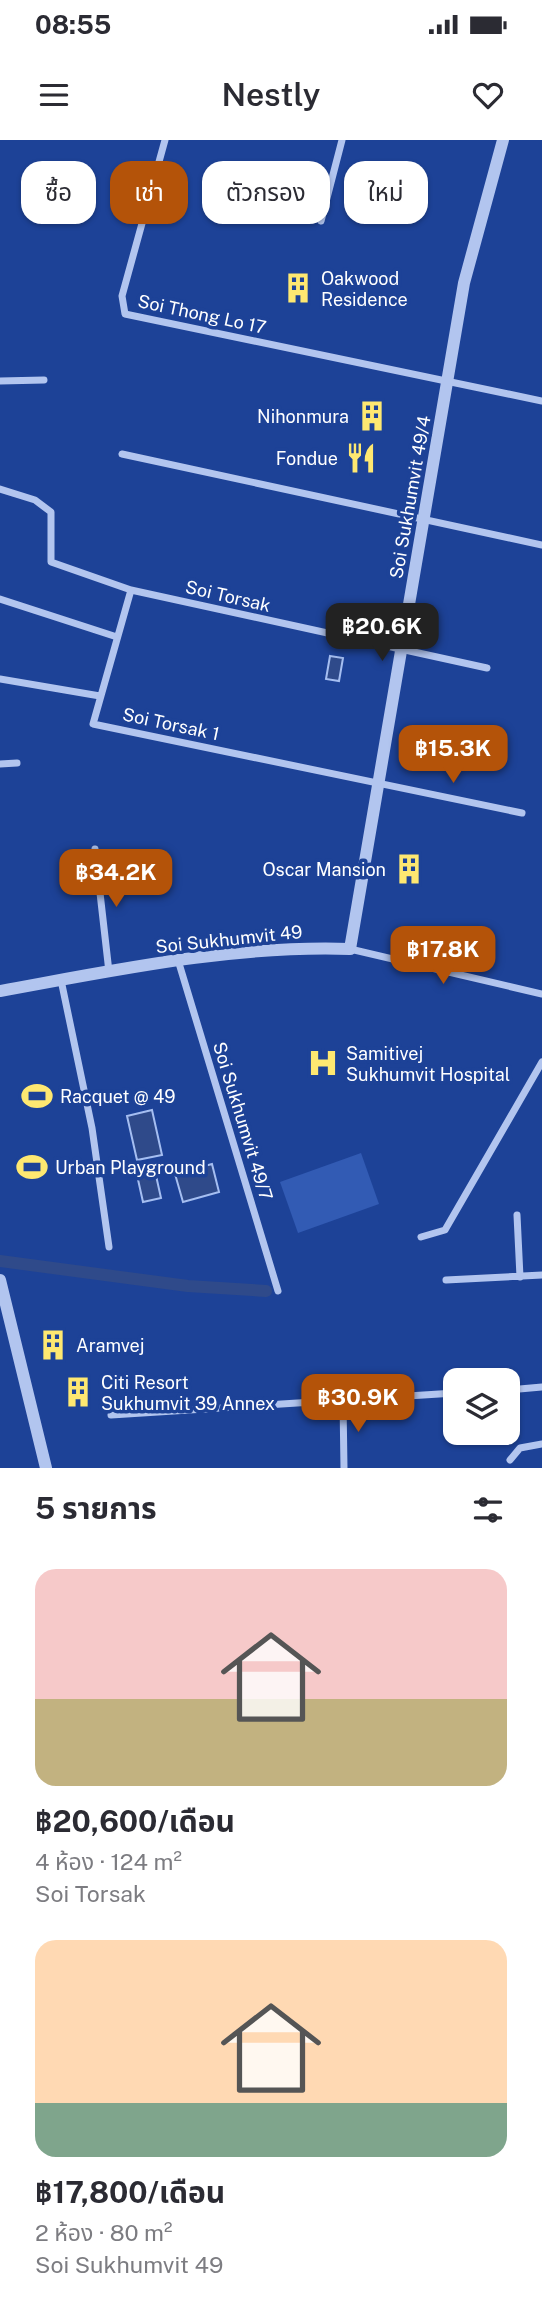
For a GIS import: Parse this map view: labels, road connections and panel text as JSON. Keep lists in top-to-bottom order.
{
  "streets": {
    "street": [
      "Soi Thong Lo 17",
      "Soi Sukhumvit 49/4",
      "Soi Torsak",
      "Soi Torsak 1",
      "Soi Sukhumvit 49",
      "Soi Sukhumvit 49/7"
    ]
  },
  "crossings": [
    ["Soi Thong Lo 17", "Soi Sukhumvit 49/4"],
    ["Soi Sukhumvit 49/4", "Soi Torsak"],
    ["Soi Sukhumvit 49/4", "Soi Torsak 1"],
    ["Soi Sukhumvit 49/4", "Soi Sukhumvit 49"],
    ["Soi Torsak", "Soi Torsak 1"],
    ["Soi Sukhumvit 49", "Soi Sukhumvit 49/7"]
  ],
  "places": {
    "building": [
      "Oakwood Residence",
      "Nihonmura",
      "Oscar Mansion",
      "Aramvej",
      "Citi Resort Sukhumvit 39 Annex"
    ],
    "restaurant": ["Fondue"],
    "hospital": ["Samitivej Sukhumvit Hospital"],
    "sports": ["Racquet @ 49", "Urban Playground"]
  },
  "page": {
    "status": "08:55",
    "header": "Nestly",
    "chip": [
      "ซื้อ",
      "เช่า",
      "ตัวกรอง",
      "ใหม่"
    ],
    "price": [
      "฿20.6K",
      "฿15.3K",
      "฿34.2K",
      "฿17.8K",
      "฿30.9K"
    ],
    "heading": "5 รายการ",
    "list": [
      {
        "name": "฿20,600/เดือน",
        "note": "4 ห้อง · 124 m² · Soi Torsak"
      },
      {
        "name": "฿17,800/เดือน",
        "note": "2 ห้อง · 80 m² · Soi Sukhumvit 49"
      }
    ]
  }
}
